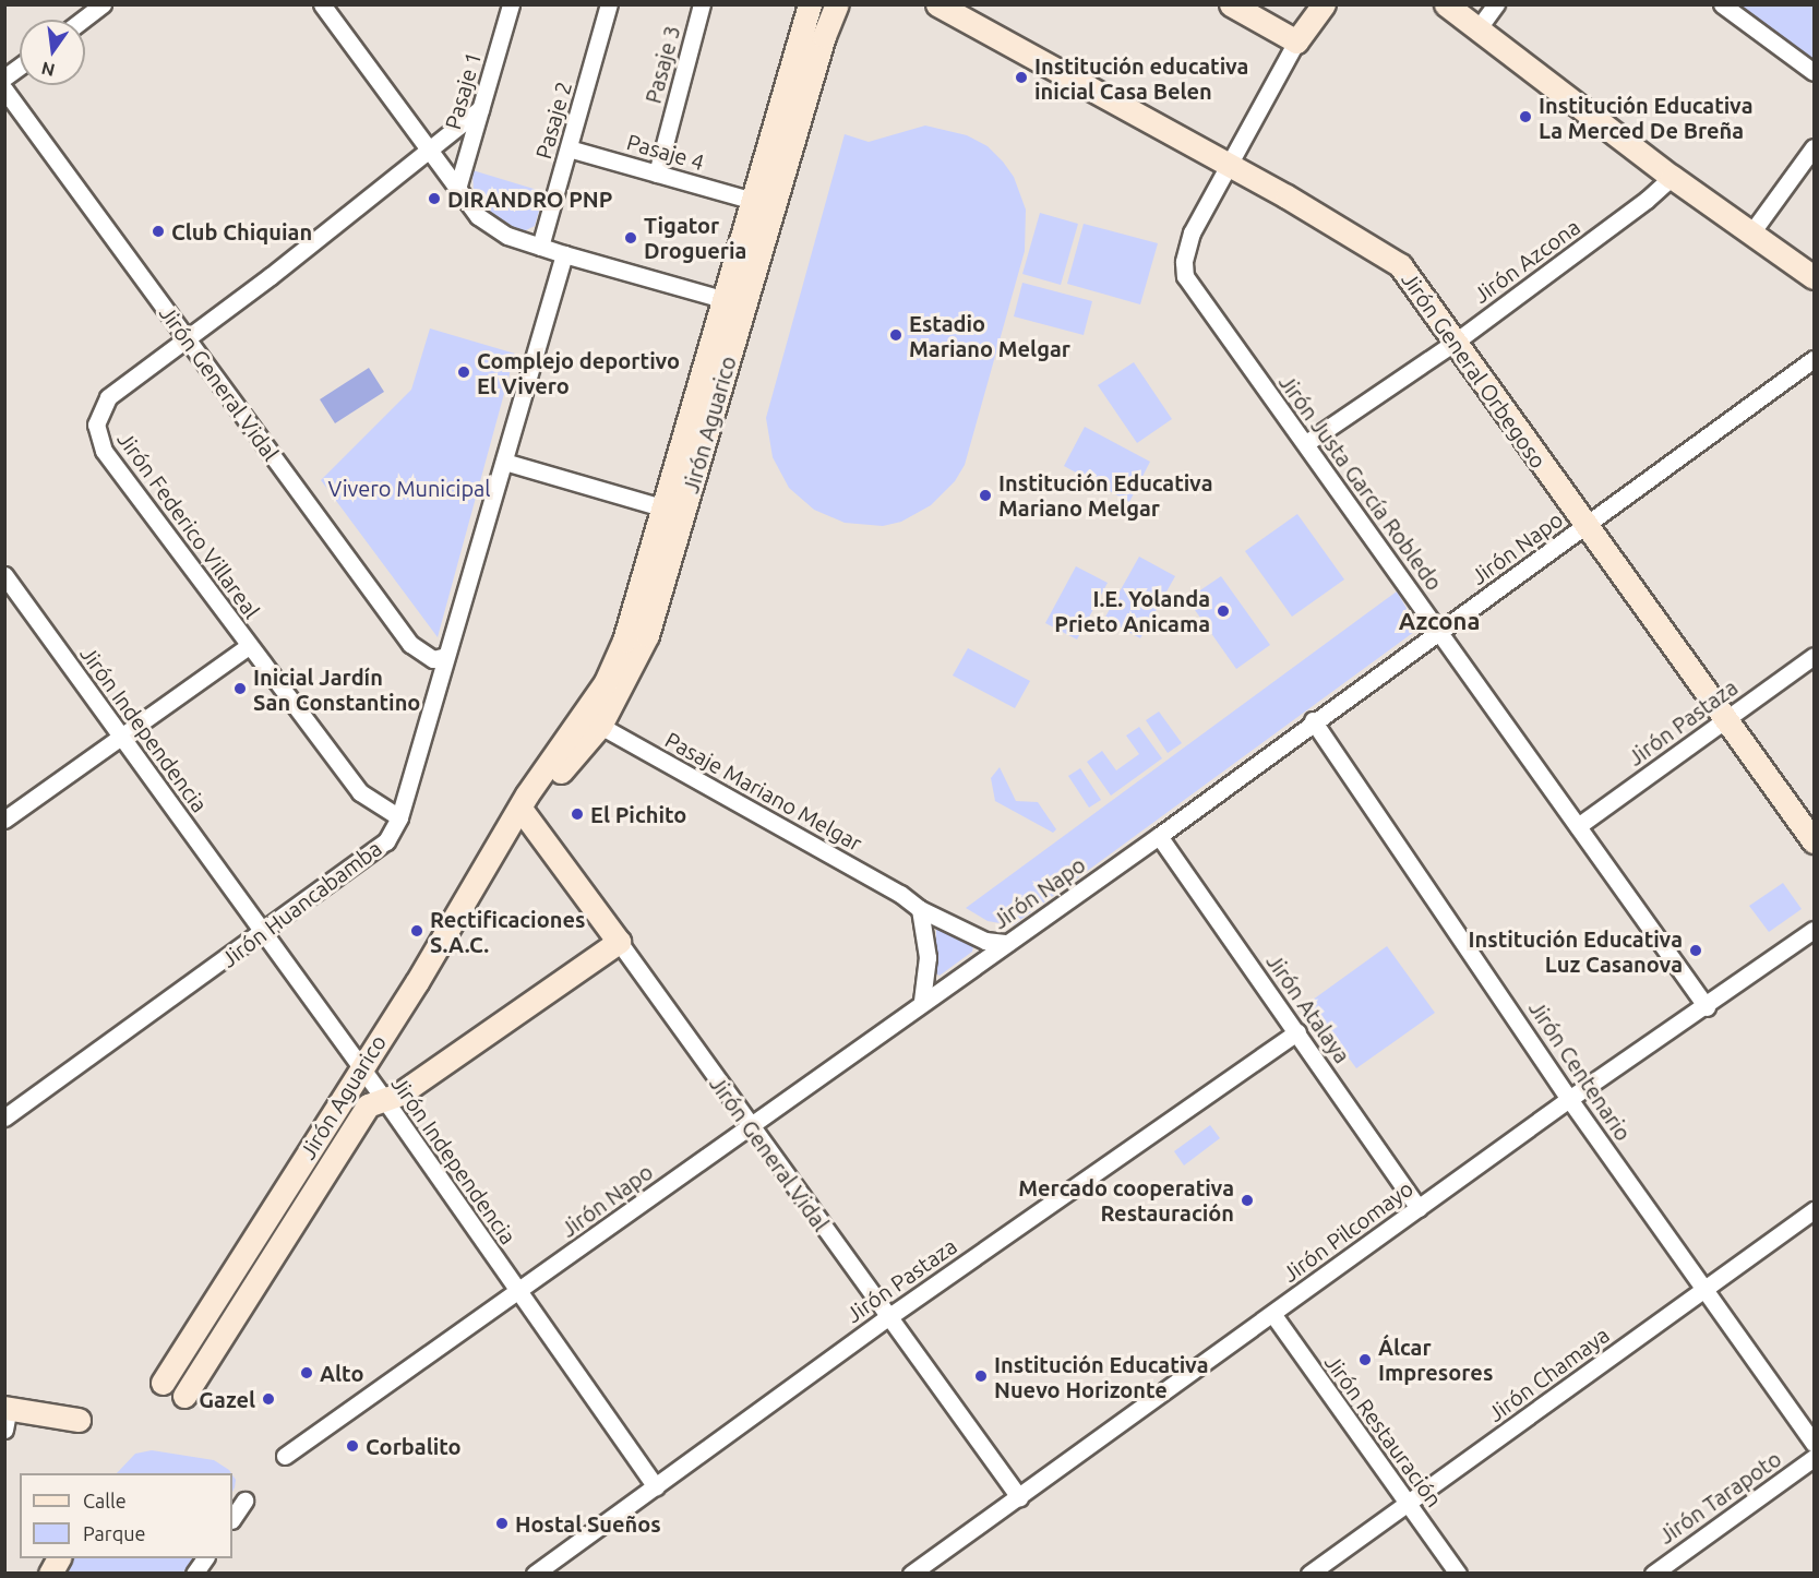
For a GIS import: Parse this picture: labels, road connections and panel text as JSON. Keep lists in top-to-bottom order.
{
  "streets": {
    "street": [
      "Pasaje 3",
      "Pasaje 1",
      "Pasaje 2",
      "Pasaje 4",
      "Jirón Azcona",
      "Jirón General Orbegoso",
      "Jirón General Vidal",
      "Jirón Aguarico",
      "Jirón Justa García Robledo",
      "Jirón Federico Villareal",
      "Jirón Napo",
      "Jirón Pastaza",
      "Jirón Independencia",
      "Pasaje Mariano Melgar",
      "Jirón Huancabamba",
      "Jirón Atalaya",
      "Jirón Centenario",
      "Jirón Pilcomayo",
      "Jirón Chamaya",
      "Jirón Restauración",
      "Jirón Tarapoto"
    ]
  },
  "crossings": [
    ["Pasaje 3", "Pasaje 4"],
    ["Pasaje 1", "Jirón Federico Villareal"],
    ["Pasaje 2", "Pasaje 4"],
    ["Pasaje 4", "Jirón Aguarico"],
    ["Jirón Azcona", "Jirón General Orbegoso"],
    ["Jirón Azcona", "Jirón Justa García Robledo"],
    ["Jirón General Orbegoso", "Jirón Justa García Robledo"],
    ["Jirón General Orbegoso", "Jirón Napo"],
    ["Jirón General Orbegoso", "Jirón Pastaza"],
    ["Jirón General Vidal", "Jirón Aguarico"],
    ["Jirón General Vidal", "Jirón Federico Villareal"],
    ["Jirón General Vidal", "Jirón Napo"],
    ["Jirón General Vidal", "Jirón Pastaza"],
    ["Jirón General Vidal", "Jirón Huancabamba"],
    ["Jirón General Vidal", "Jirón Pilcomayo"],
    ["Jirón Aguarico", "Jirón Independencia"],
    ["Jirón Aguarico", "Pasaje Mariano Melgar"],
    ["Jirón Justa García Robledo", "Jirón Napo"],
    ["Jirón Justa García Robledo", "Jirón Pastaza"],
    ["Jirón Justa García Robledo", "Jirón Pilcomayo"],
    ["Jirón Federico Villareal", "Jirón Huancabamba"],
    ["Jirón Napo", "Jirón Independencia"],
    ["Jirón Napo", "Pasaje Mariano Melgar"],
    ["Jirón Napo", "Jirón Atalaya"],
    ["Jirón Napo", "Jirón Centenario"],
    ["Jirón Pastaza", "Jirón Independencia"],
    ["Jirón Pastaza", "Jirón Atalaya"],
    ["Jirón Independencia", "Jirón Huancabamba"],
    ["Jirón Atalaya", "Jirón Pilcomayo"],
    ["Jirón Centenario", "Jirón Pilcomayo"],
    ["Jirón Centenario", "Jirón Chamaya"],
    ["Jirón Pilcomayo", "Jirón Restauración"],
    ["Jirón Chamaya", "Jirón Restauración"]
  ],
  "districts": ["Azcona"],
  "parks": ["Vivero Municipal"],
  "places": [
    "Institución educativa inicial Casa Belen",
    "Institución Educativa La Merced De Breña",
    "DIRANDRO PNP",
    "Club Chiquian",
    "Tigator Drogueria",
    "Estadio Mariano Melgar",
    "Complejo deportivo El Vivero",
    "Institución Educativa Mariano Melgar",
    "I.E. Yolanda Prieto Anicama",
    "Inicial Jardín San Constantino",
    "El Pichito",
    "Rectificaciones S.A.C.",
    "Institución Educativa Luz Casanova",
    "Mercado cooperativa Restauración",
    "Álcar Impresores",
    "Alto",
    "Institución Educativa Nuevo Horizonte",
    "Gazel",
    "Corbalito",
    "Hostal Sueños"
  ],
  "legend": ["Calle", "Parque"],
  "north": "bottom"
}
